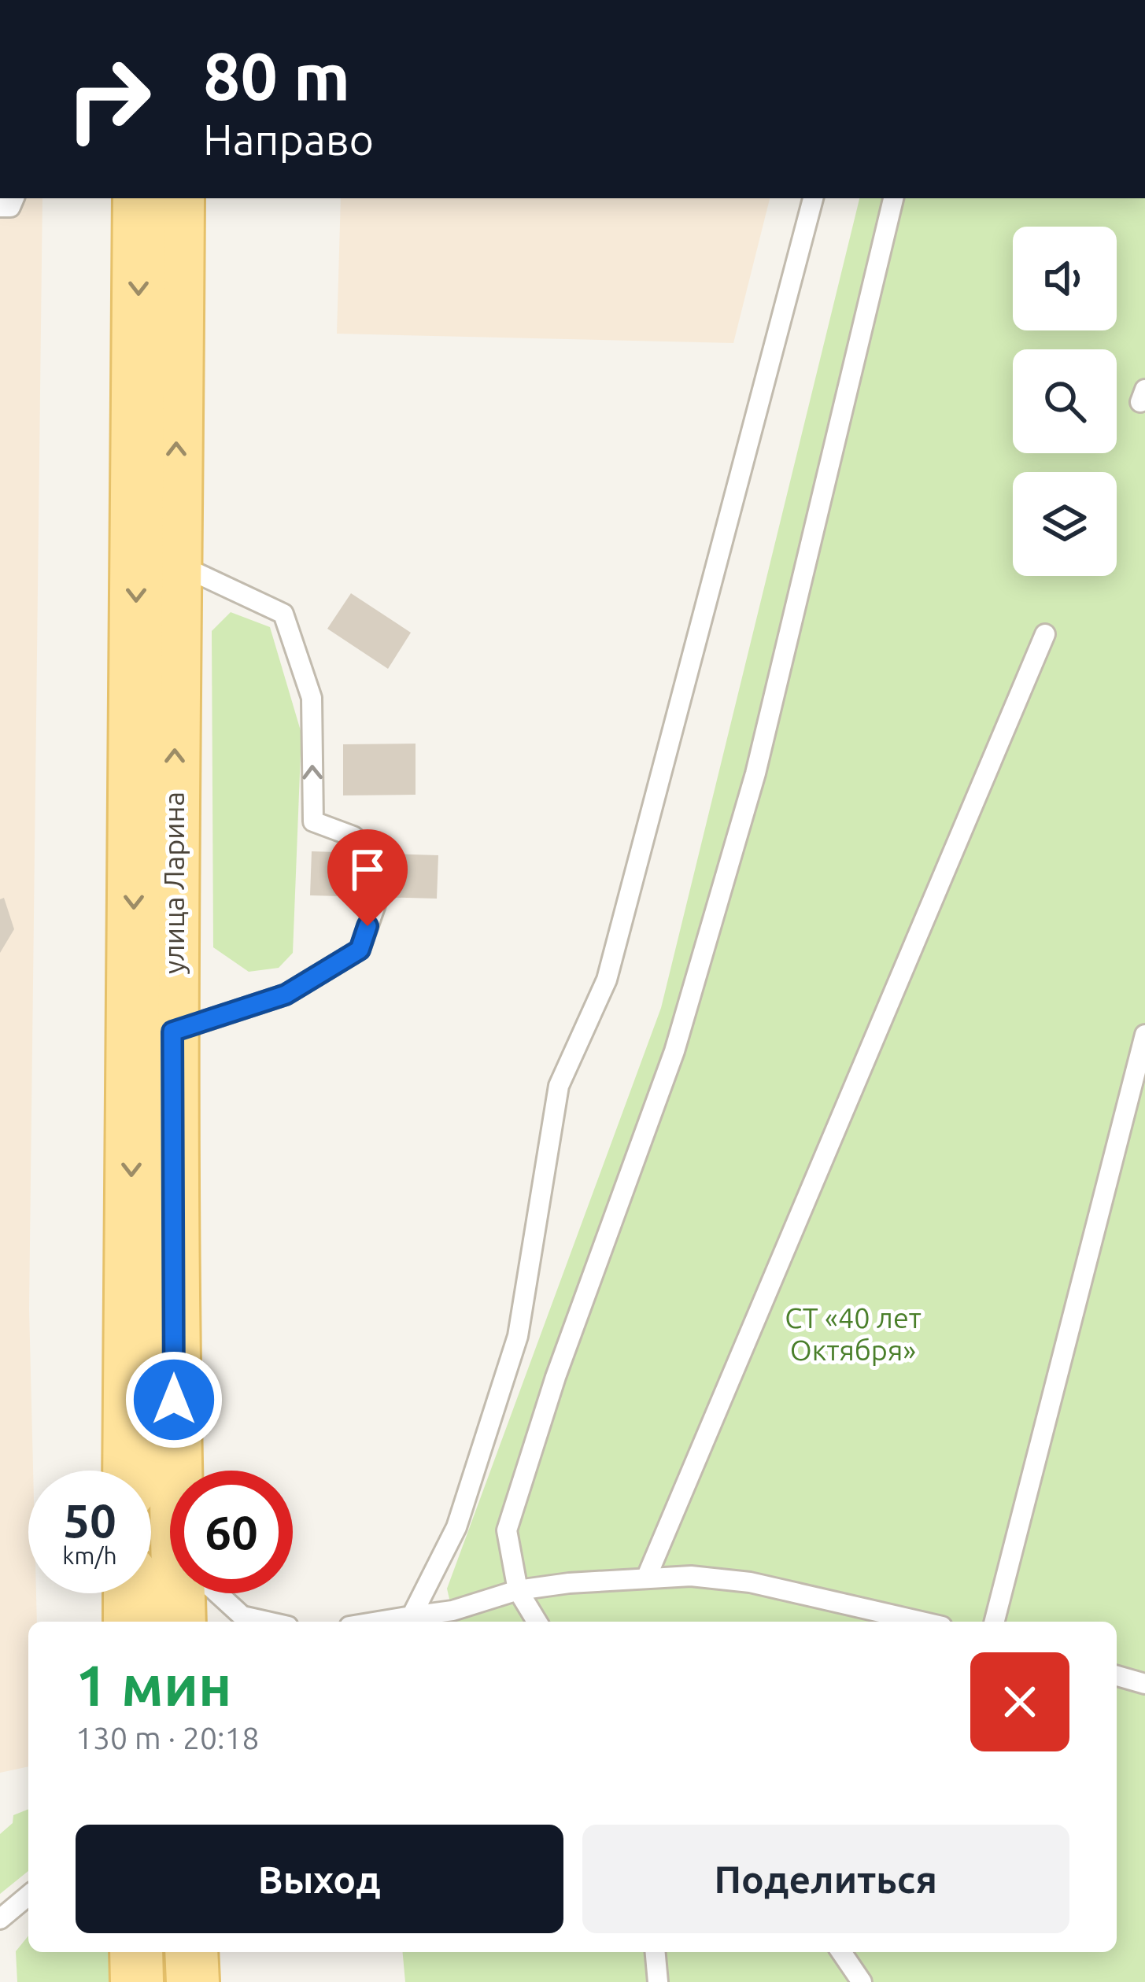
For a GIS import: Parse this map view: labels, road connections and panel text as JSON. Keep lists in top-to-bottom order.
{
  "streets": {
    "main road": ["улица Ларина"]
  },
  "parks": ["СТ «40 лет Октября»"],
  "page": {
    "turn": ["80 m", "Направо"],
    "speed": "50 km/h",
    "limit": "60",
    "heading": ["1 мин", "130 m · 20:18"],
    "buttons": ["Выход", "Поделиться"]
  }
}
